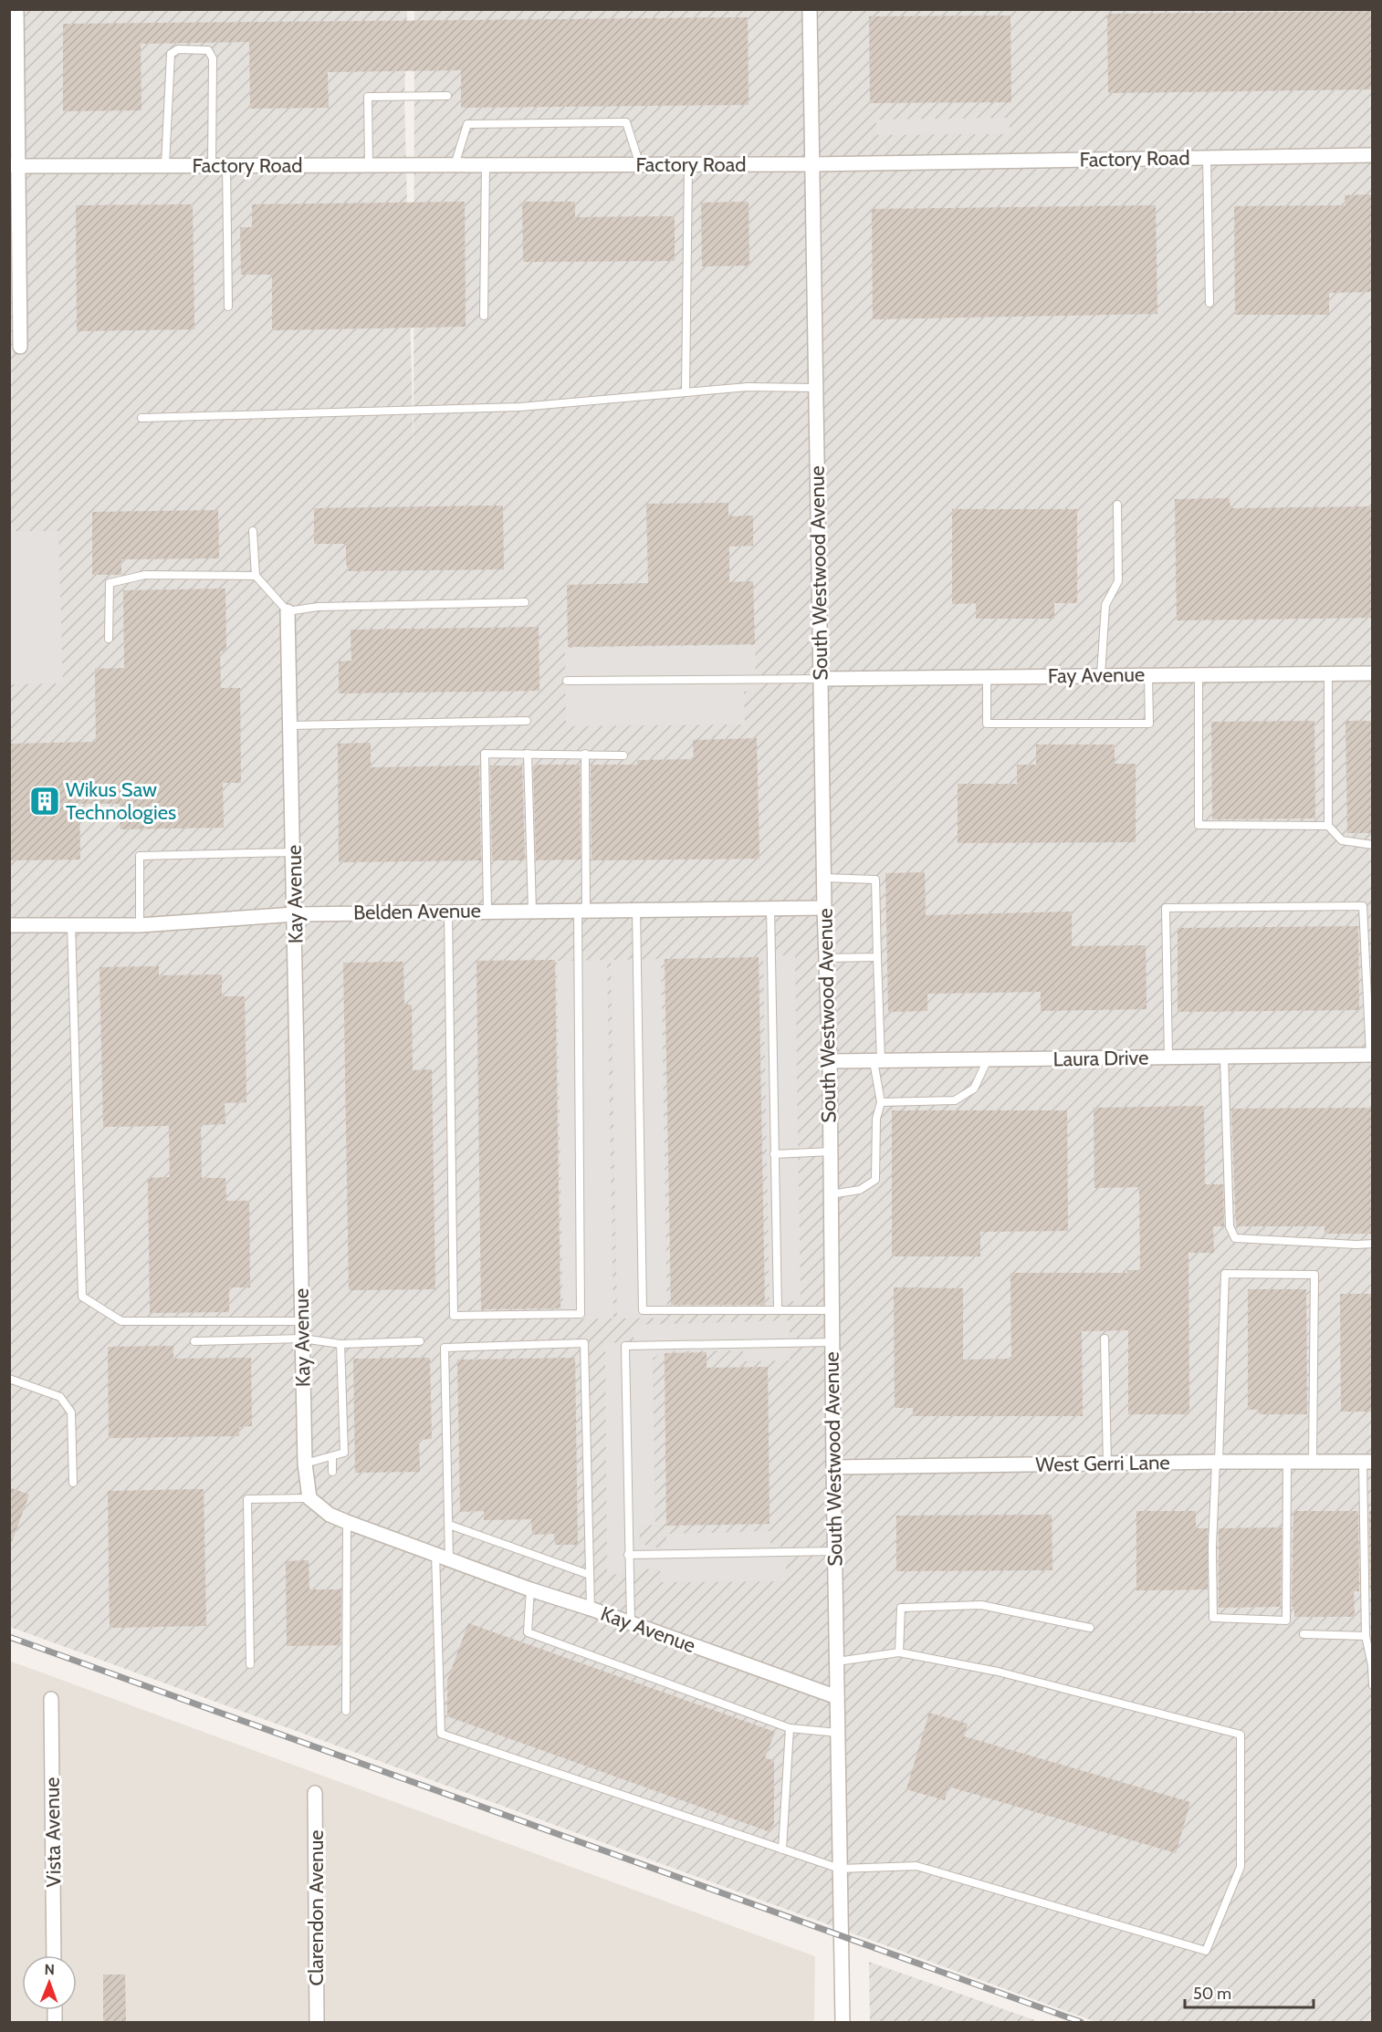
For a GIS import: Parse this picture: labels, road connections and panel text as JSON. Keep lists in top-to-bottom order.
{
  "streets": {
    "street": [
      "Factory Road",
      "South Westwood Avenue",
      "Fay Avenue",
      "Kay Avenue",
      "Belden Avenue",
      "Laura Drive",
      "West Gerri Lane",
      "Vista Avenue",
      "Clarendon Avenue"
    ]
  },
  "crossings": [
    ["Factory Road", "South Westwood Avenue"],
    ["South Westwood Avenue", "Fay Avenue"],
    ["South Westwood Avenue", "Kay Avenue"],
    ["South Westwood Avenue", "Belden Avenue"],
    ["South Westwood Avenue", "Laura Drive"],
    ["South Westwood Avenue", "West Gerri Lane"],
    ["Kay Avenue", "Belden Avenue"]
  ],
  "places": {
    "building": ["Wikus Saw Technologies"]
  },
  "scale_bar": "50 m",
  "north": "top"
}
